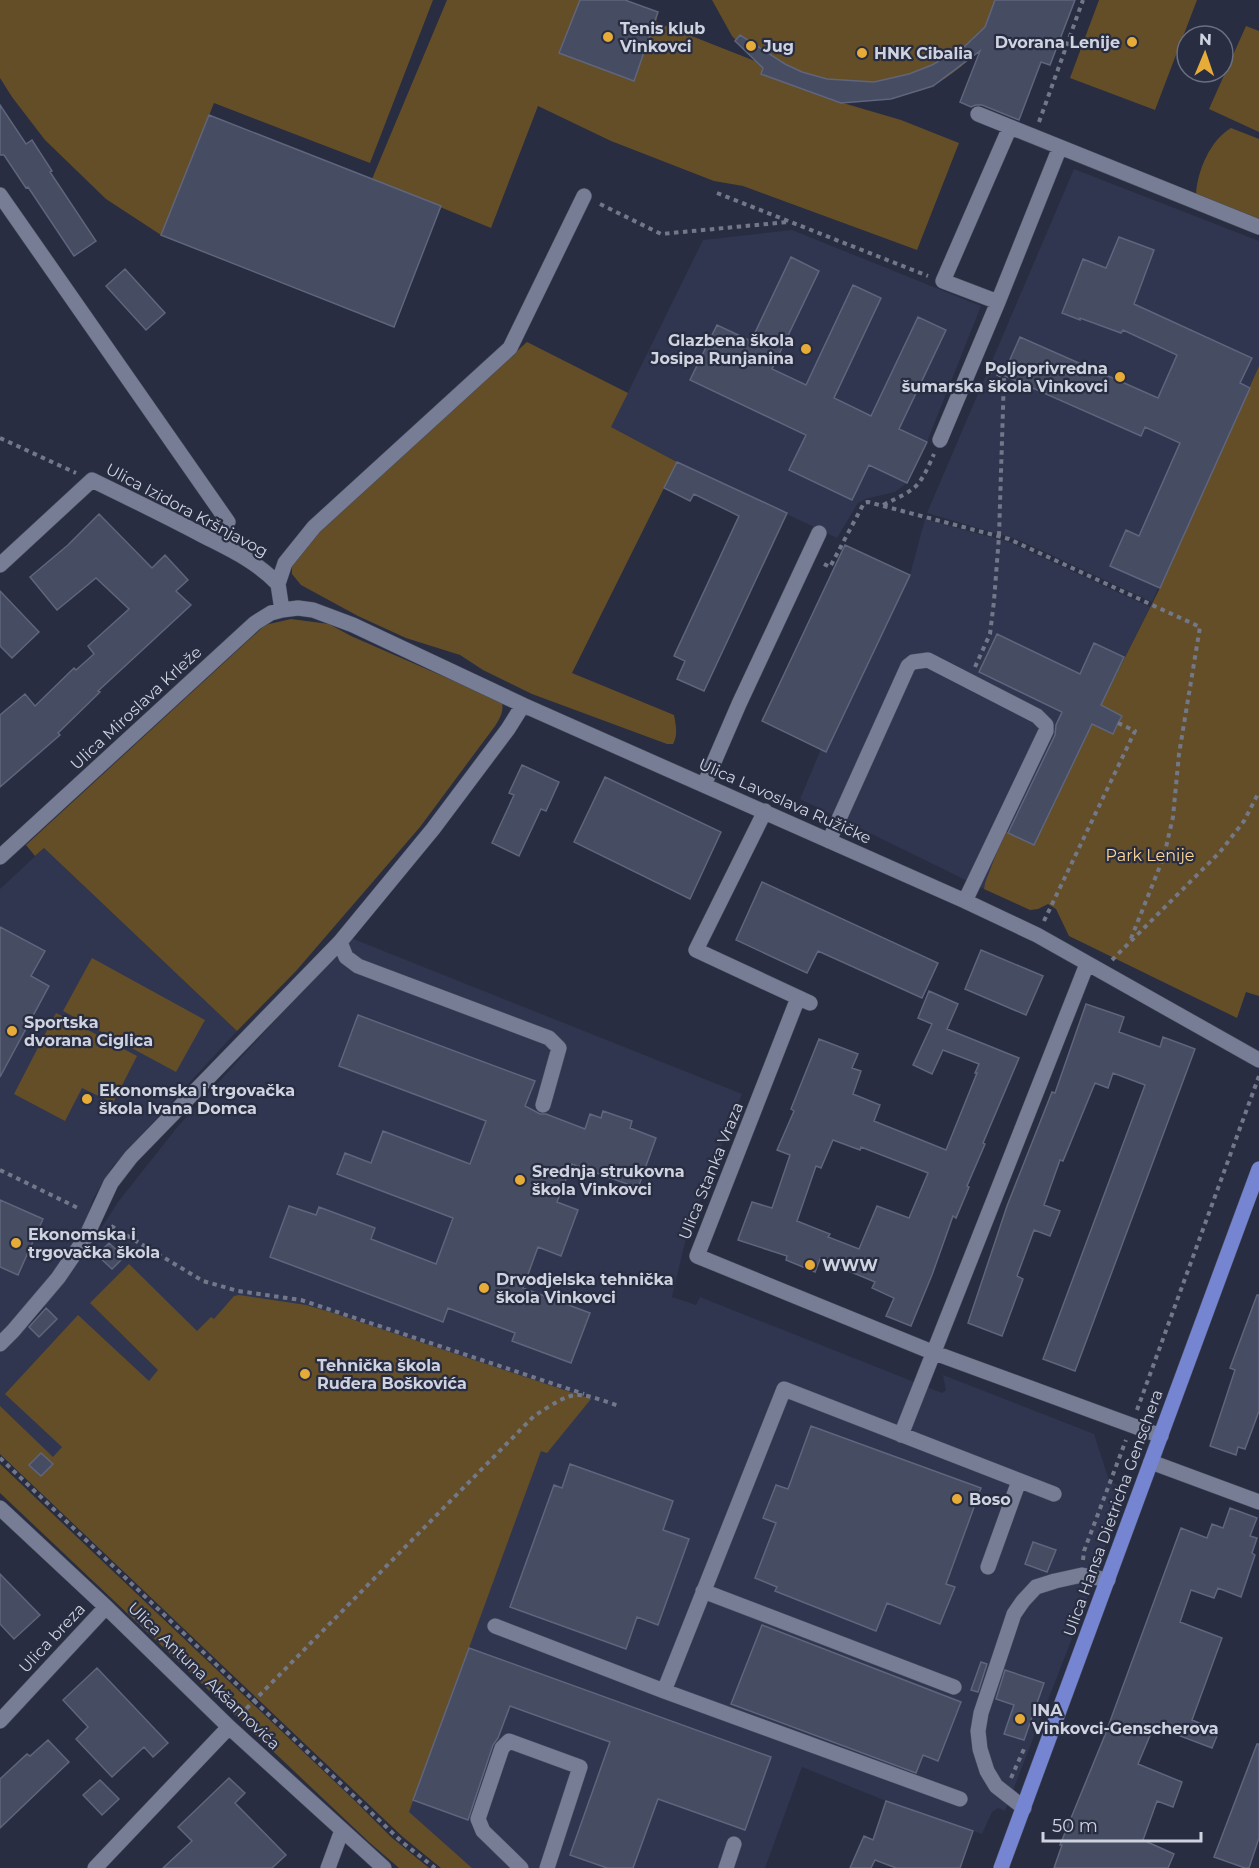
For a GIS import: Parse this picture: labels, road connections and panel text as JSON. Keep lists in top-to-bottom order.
{
  "streets": {
    "main road": ["Ulica Hansa Dietricha Genschera"],
    "street": [
      "Ulica Izidora Kršnjavog",
      "Ulica Miroslava Krleže",
      "Ulica Lavoslava Ružičke",
      "Ulica Stanka Vraza",
      "Ulica breza",
      "Ulica Antuna Akšamovića"
    ]
  },
  "crossings": [
    ["Ulica Miroslava Krleže", "Ulica Lavoslava Ružičke"],
    ["Ulica Lavoslava Ružičke", "Ulica Stanka Vraza"],
    ["Ulica Stanka Vraza", "Ulica Hansa Dietricha Genschera"],
    ["Ulica breza", "Ulica Antuna Akšamovića"]
  ],
  "parks": ["Park Lenije"],
  "places": [
    "Tenis klub Vinkovci",
    "Dvorana Lenije",
    "Jug",
    "HNK Cibalia",
    "Glazbena škola Josipa Runjanina",
    "Poljoprivredna šumarska škola Vinkovci",
    "Sportska dvorana Ciglica",
    "Ekonomska i trgovačka škola Ivana Domca",
    "Srednja strukovna škola Vinkovci",
    "Ekonomska i trgovačka škola",
    "WWW",
    "Drvodjelska tehnička škola Vinkovci",
    "Tehnička škola Ruđera Boškovića",
    "Boso",
    "INA Vinkovci-Genscherova"
  ],
  "scale_bar": "50 m",
  "north": "top"
}
